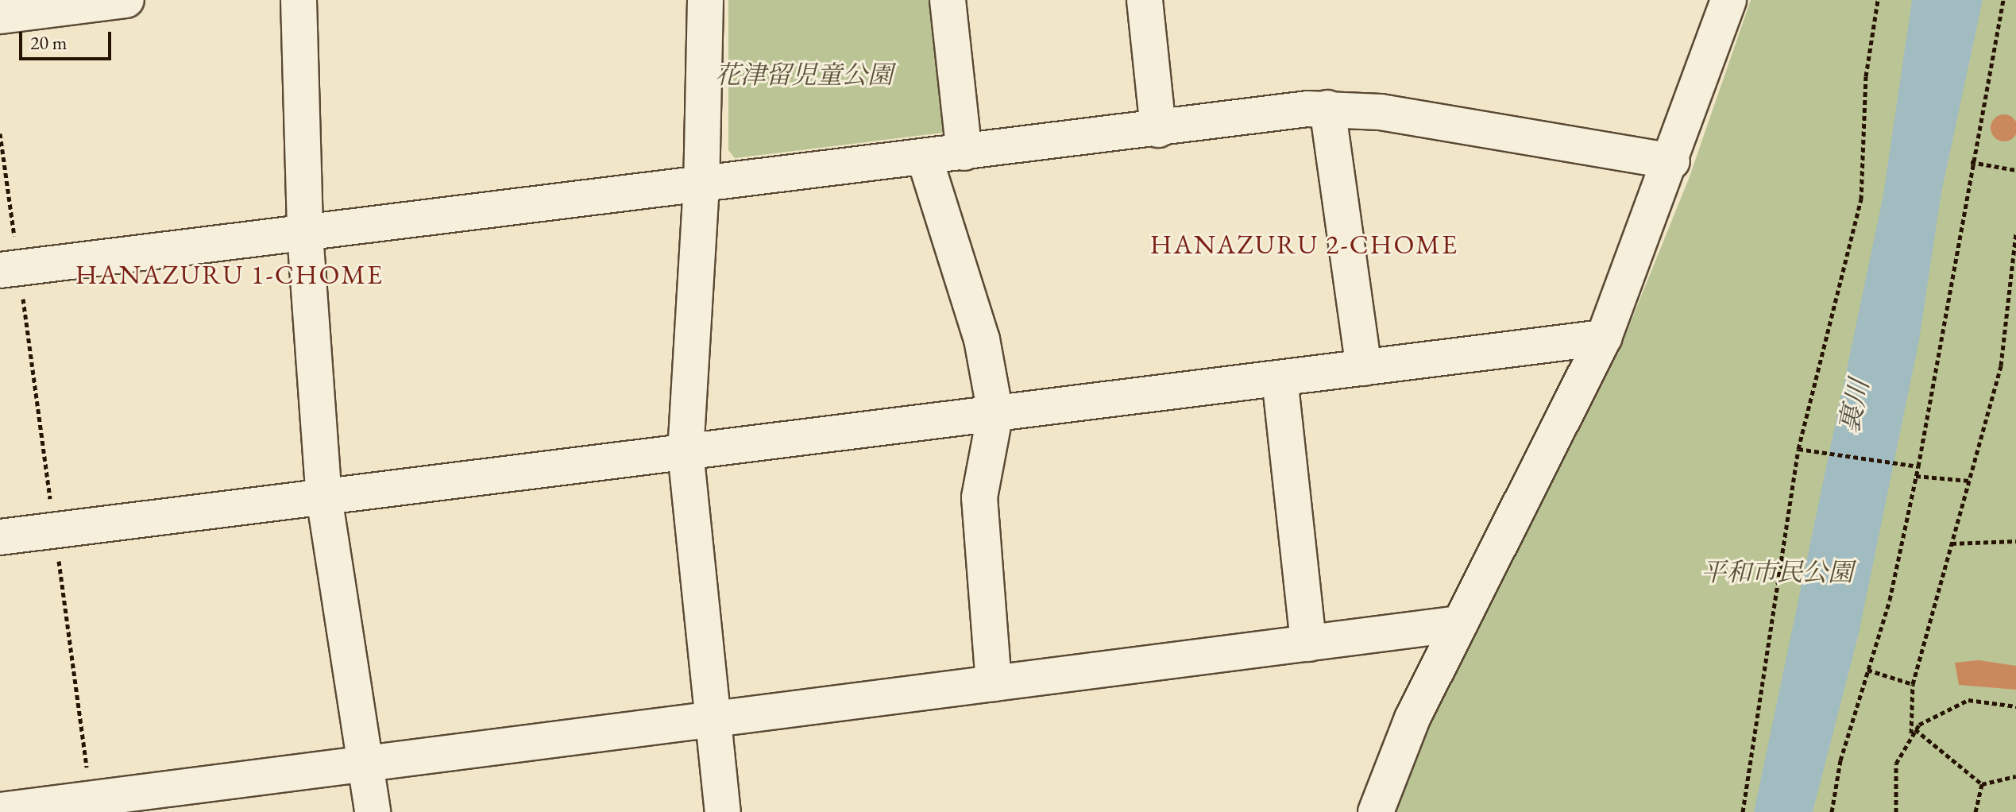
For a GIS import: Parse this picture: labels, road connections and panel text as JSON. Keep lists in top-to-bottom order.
{
  "districts": ["HANAZURU 2-CHOME", "HANAZURU 1-CHOME"],
  "water": ["裏川"],
  "parks": ["花津留児童公園", "平和市民公園"],
  "scale_bar": "20 m"
}
